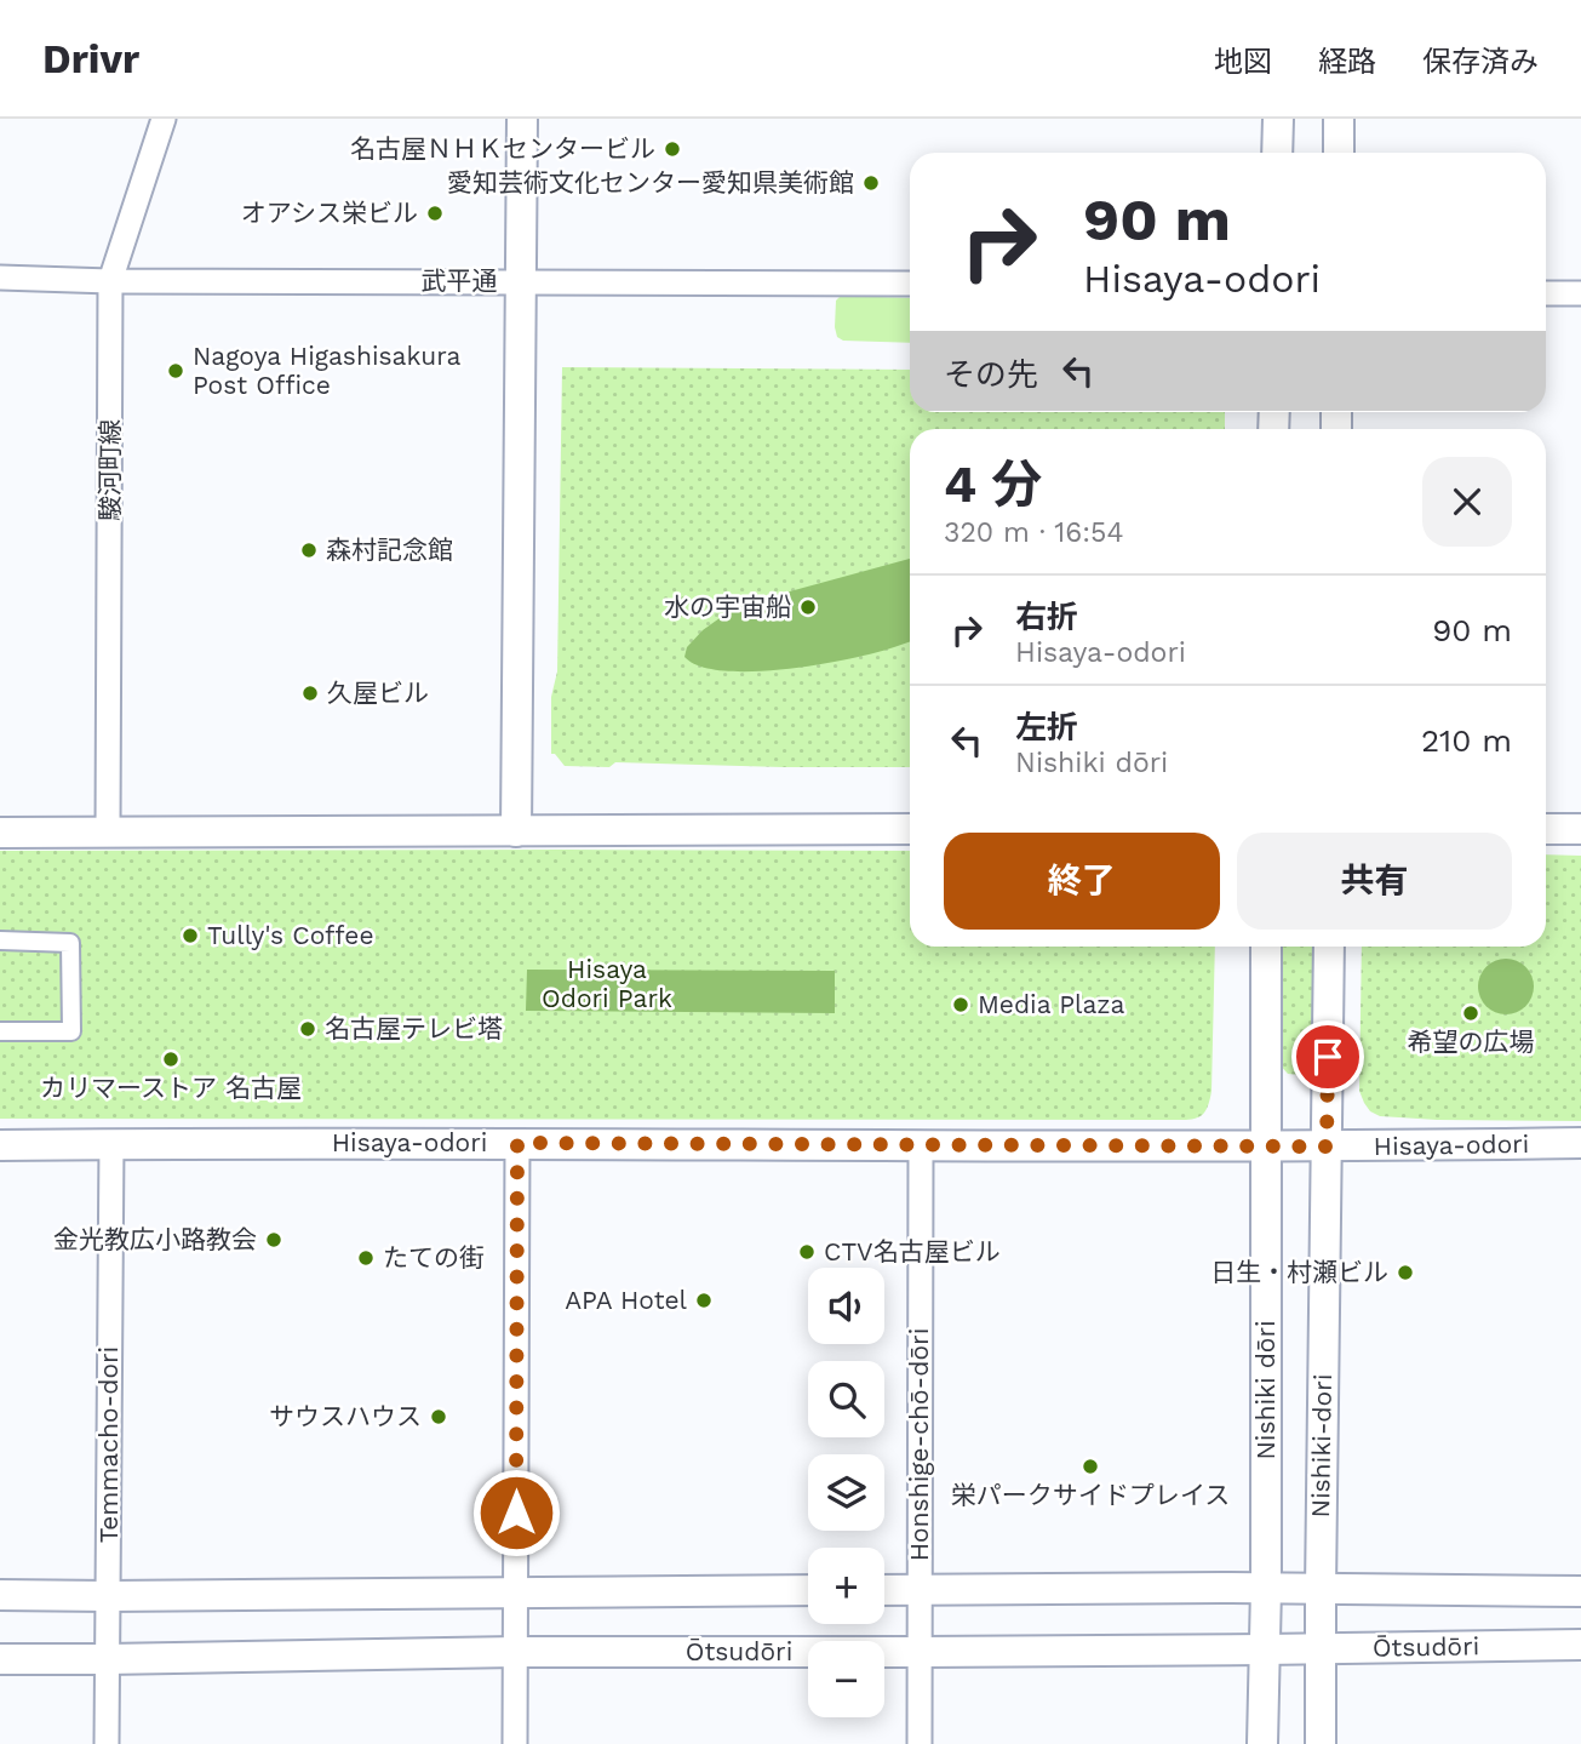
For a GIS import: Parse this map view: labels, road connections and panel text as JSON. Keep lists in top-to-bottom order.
{
  "streets": {
    "street": [
      "武平通",
      "駿河町線",
      "Hisaya-odori",
      "Nishiki dōri",
      "Temmacho-dori",
      "Honshige-chō-dōri",
      "Nishiki-dori",
      "Ōtsudōri"
    ]
  },
  "crossings": [
    ["武平通", "駿河町線"],
    ["Hisaya-odori", "Nishiki dōri"],
    ["Hisaya-odori", "Temmacho-dori"],
    ["Hisaya-odori", "Honshige-chō-dōri"],
    ["Hisaya-odori", "Nishiki-dori"],
    ["Temmacho-dori", "Ōtsudōri"],
    ["Honshige-chō-dōri", "Ōtsudōri"],
    ["Nishiki-dori", "Ōtsudōri"]
  ],
  "parks": ["Hisaya Odori Park"],
  "places": [
    "名古屋ＮＨＫセンタービル",
    "愛知芸術文化センター愛知県美術館",
    "オアシス栄ビル",
    "Nagoya Higashisakura Post Office",
    "森村記念館",
    "水の宇宙船",
    "久屋ビル",
    "Tully's Coffee",
    "Media Plaza",
    "希望の広場",
    "名古屋テレビ塔",
    "カリマーストア 名古屋",
    "金光教広小路教会",
    "CTV名古屋ビル",
    "たての街",
    "日生・村瀬ビル",
    "APA Hotel",
    "サウスハウス",
    "栄パークサイドプレイス"
  ],
  "page": {
    "header": "Drivr",
    "nav": ["地図", "経路", "保存済み"],
    "turn": ["90 m", "Hisaya-odori"],
    "then": "その先",
    "heading": ["4 分", "320 m · 16:54"],
    "list": [
      {
        "name": "右折",
        "note": "Hisaya-odori",
        "value": "90 m"
      },
      {
        "name": "左折",
        "note": "Nishiki dōri",
        "value": "210 m"
      }
    ],
    "buttons": ["終了", "共有"],
    "map_buttons": ["+", "−"]
  }
}
